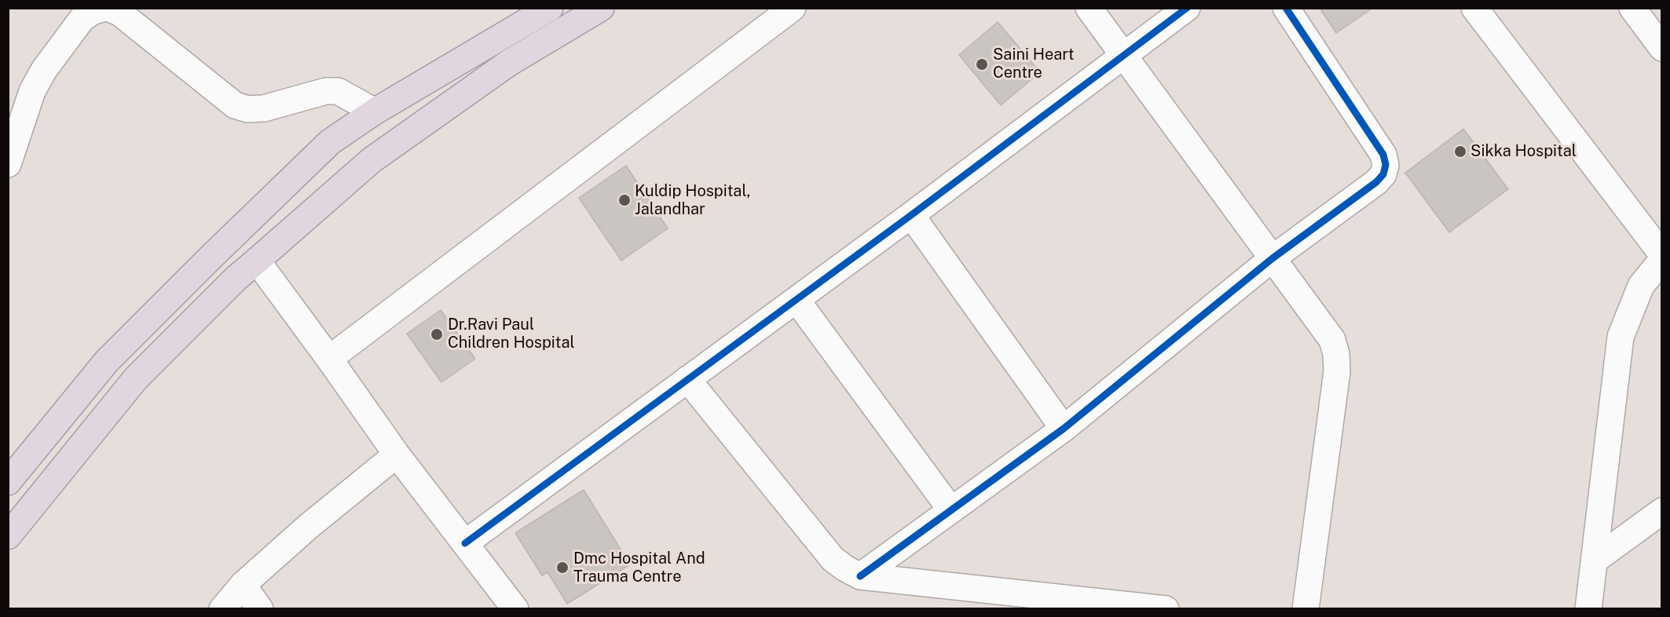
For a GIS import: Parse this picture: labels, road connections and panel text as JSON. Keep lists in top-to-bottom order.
{
  "places": [
    "Saini Heart Centre",
    "Sikka Hospital",
    "Kuldip Hospital, Jalandhar",
    "Dr.Ravi Paul Children Hospital",
    "Dmc Hospital And Trauma Centre"
  ]
}
